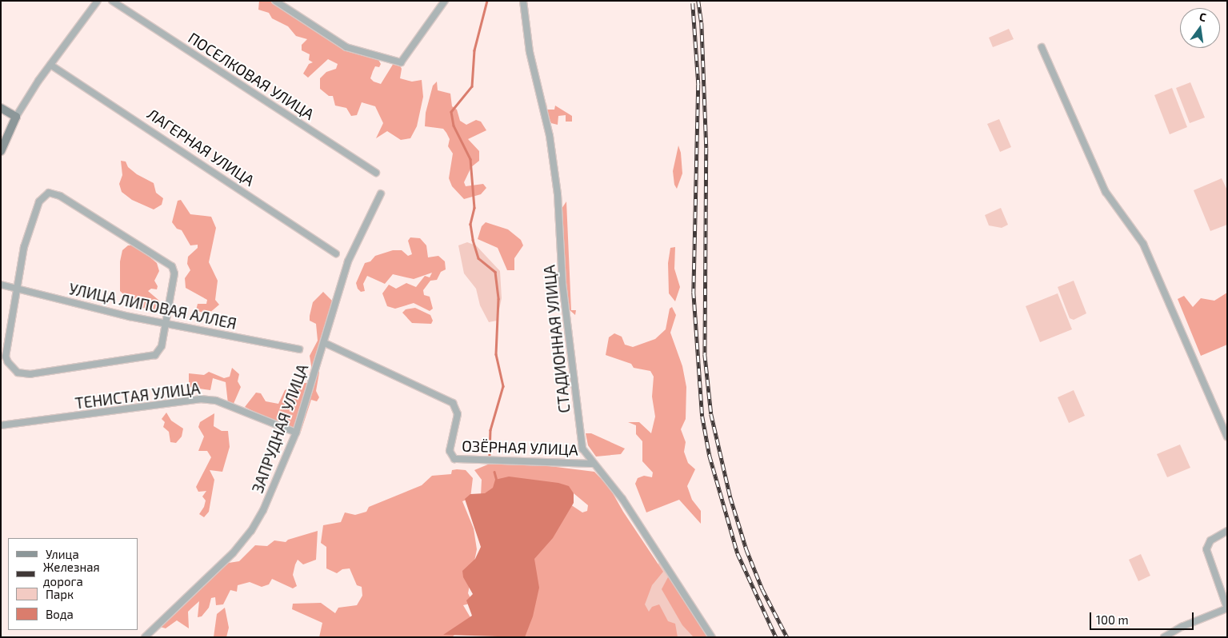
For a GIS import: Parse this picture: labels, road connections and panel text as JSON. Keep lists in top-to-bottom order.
{
  "streets": {
    "street": [
      "ПОСЕЛКОВАЯ УЛИЦА",
      "ЛАГЕРНАЯ УЛИЦА",
      "УЛИЦА ЛИПОВАЯ АЛЛЕЯ",
      "СТАДИОННАЯ УЛИЦА",
      "ТЕНИСТАЯ УЛИЦА",
      "ЗАПРУДНАЯ УЛИЦА",
      "ОЗЁРНАЯ УЛИЦА"
    ]
  },
  "crossings": [
    ["СТАДИОННАЯ УЛИЦА", "ОЗЁРНАЯ УЛИЦА"],
    ["ТЕНИСТАЯ УЛИЦА", "ЗАПРУДНАЯ УЛИЦА"],
    ["ЗАПРУДНАЯ УЛИЦА", "ОЗЁРНАЯ УЛИЦА"]
  ],
  "legend": [
    "Улица",
    "Железная дорога",
    "Парк",
    "Вода"
  ],
  "scale_bar": "100 m",
  "north": "top"
}
